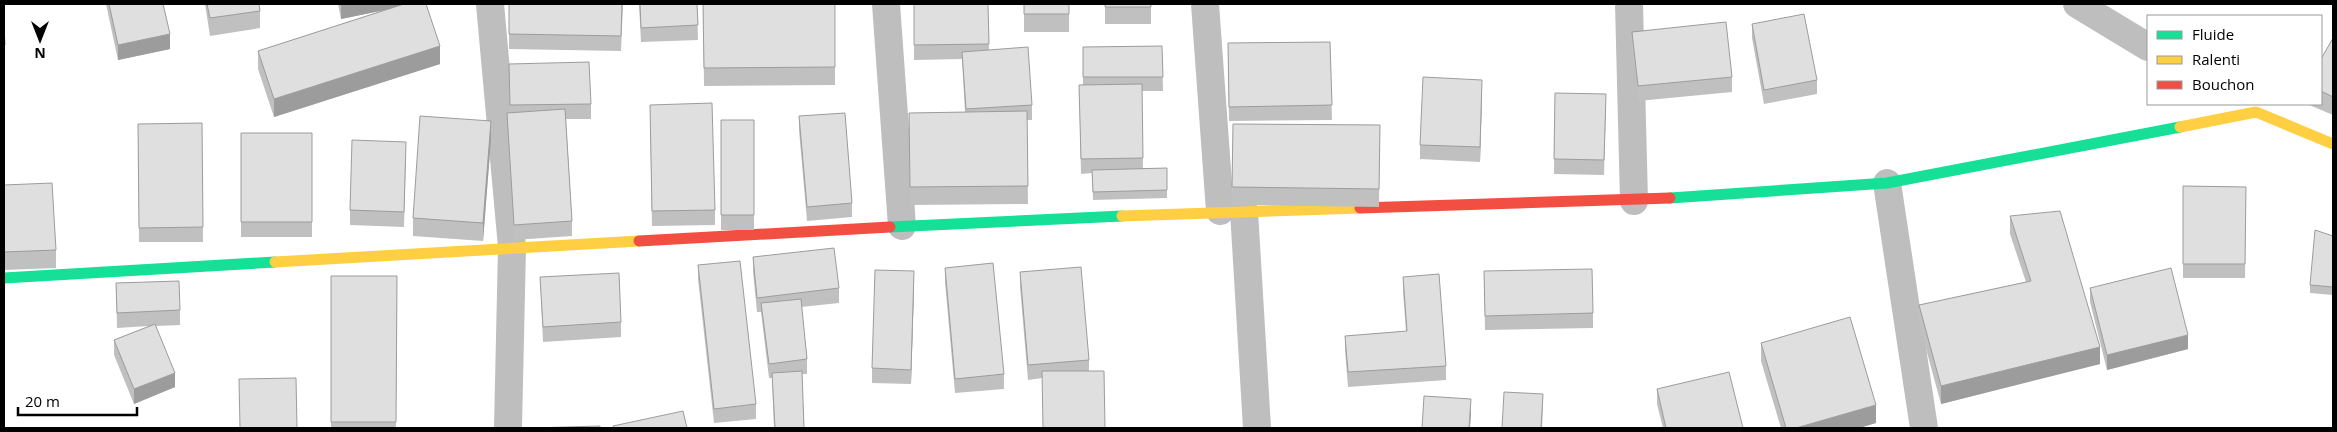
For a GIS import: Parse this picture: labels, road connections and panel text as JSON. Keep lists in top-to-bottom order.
{
  "legend": ["Fluide", "Ralenti", "Bouchon"],
  "scale_bar": "20 m",
  "north": "bottom"
}
